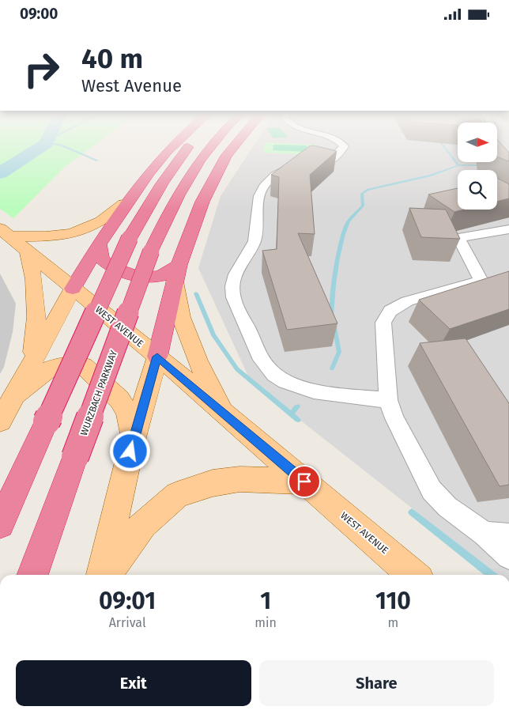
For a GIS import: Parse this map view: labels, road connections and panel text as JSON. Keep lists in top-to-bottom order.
{
  "streets": {
    "highway": ["WURZBACH PARKWAY"],
    "main road": ["WEST AVENUE"]
  },
  "north": "right",
  "page": {
    "status": "09:00",
    "turn": ["40 m", "West Avenue"],
    "eta": [
      "09:01",
      "Arrival",
      "1",
      "min",
      "110",
      "m"
    ],
    "buttons": ["Exit", "Share"]
  }
}
